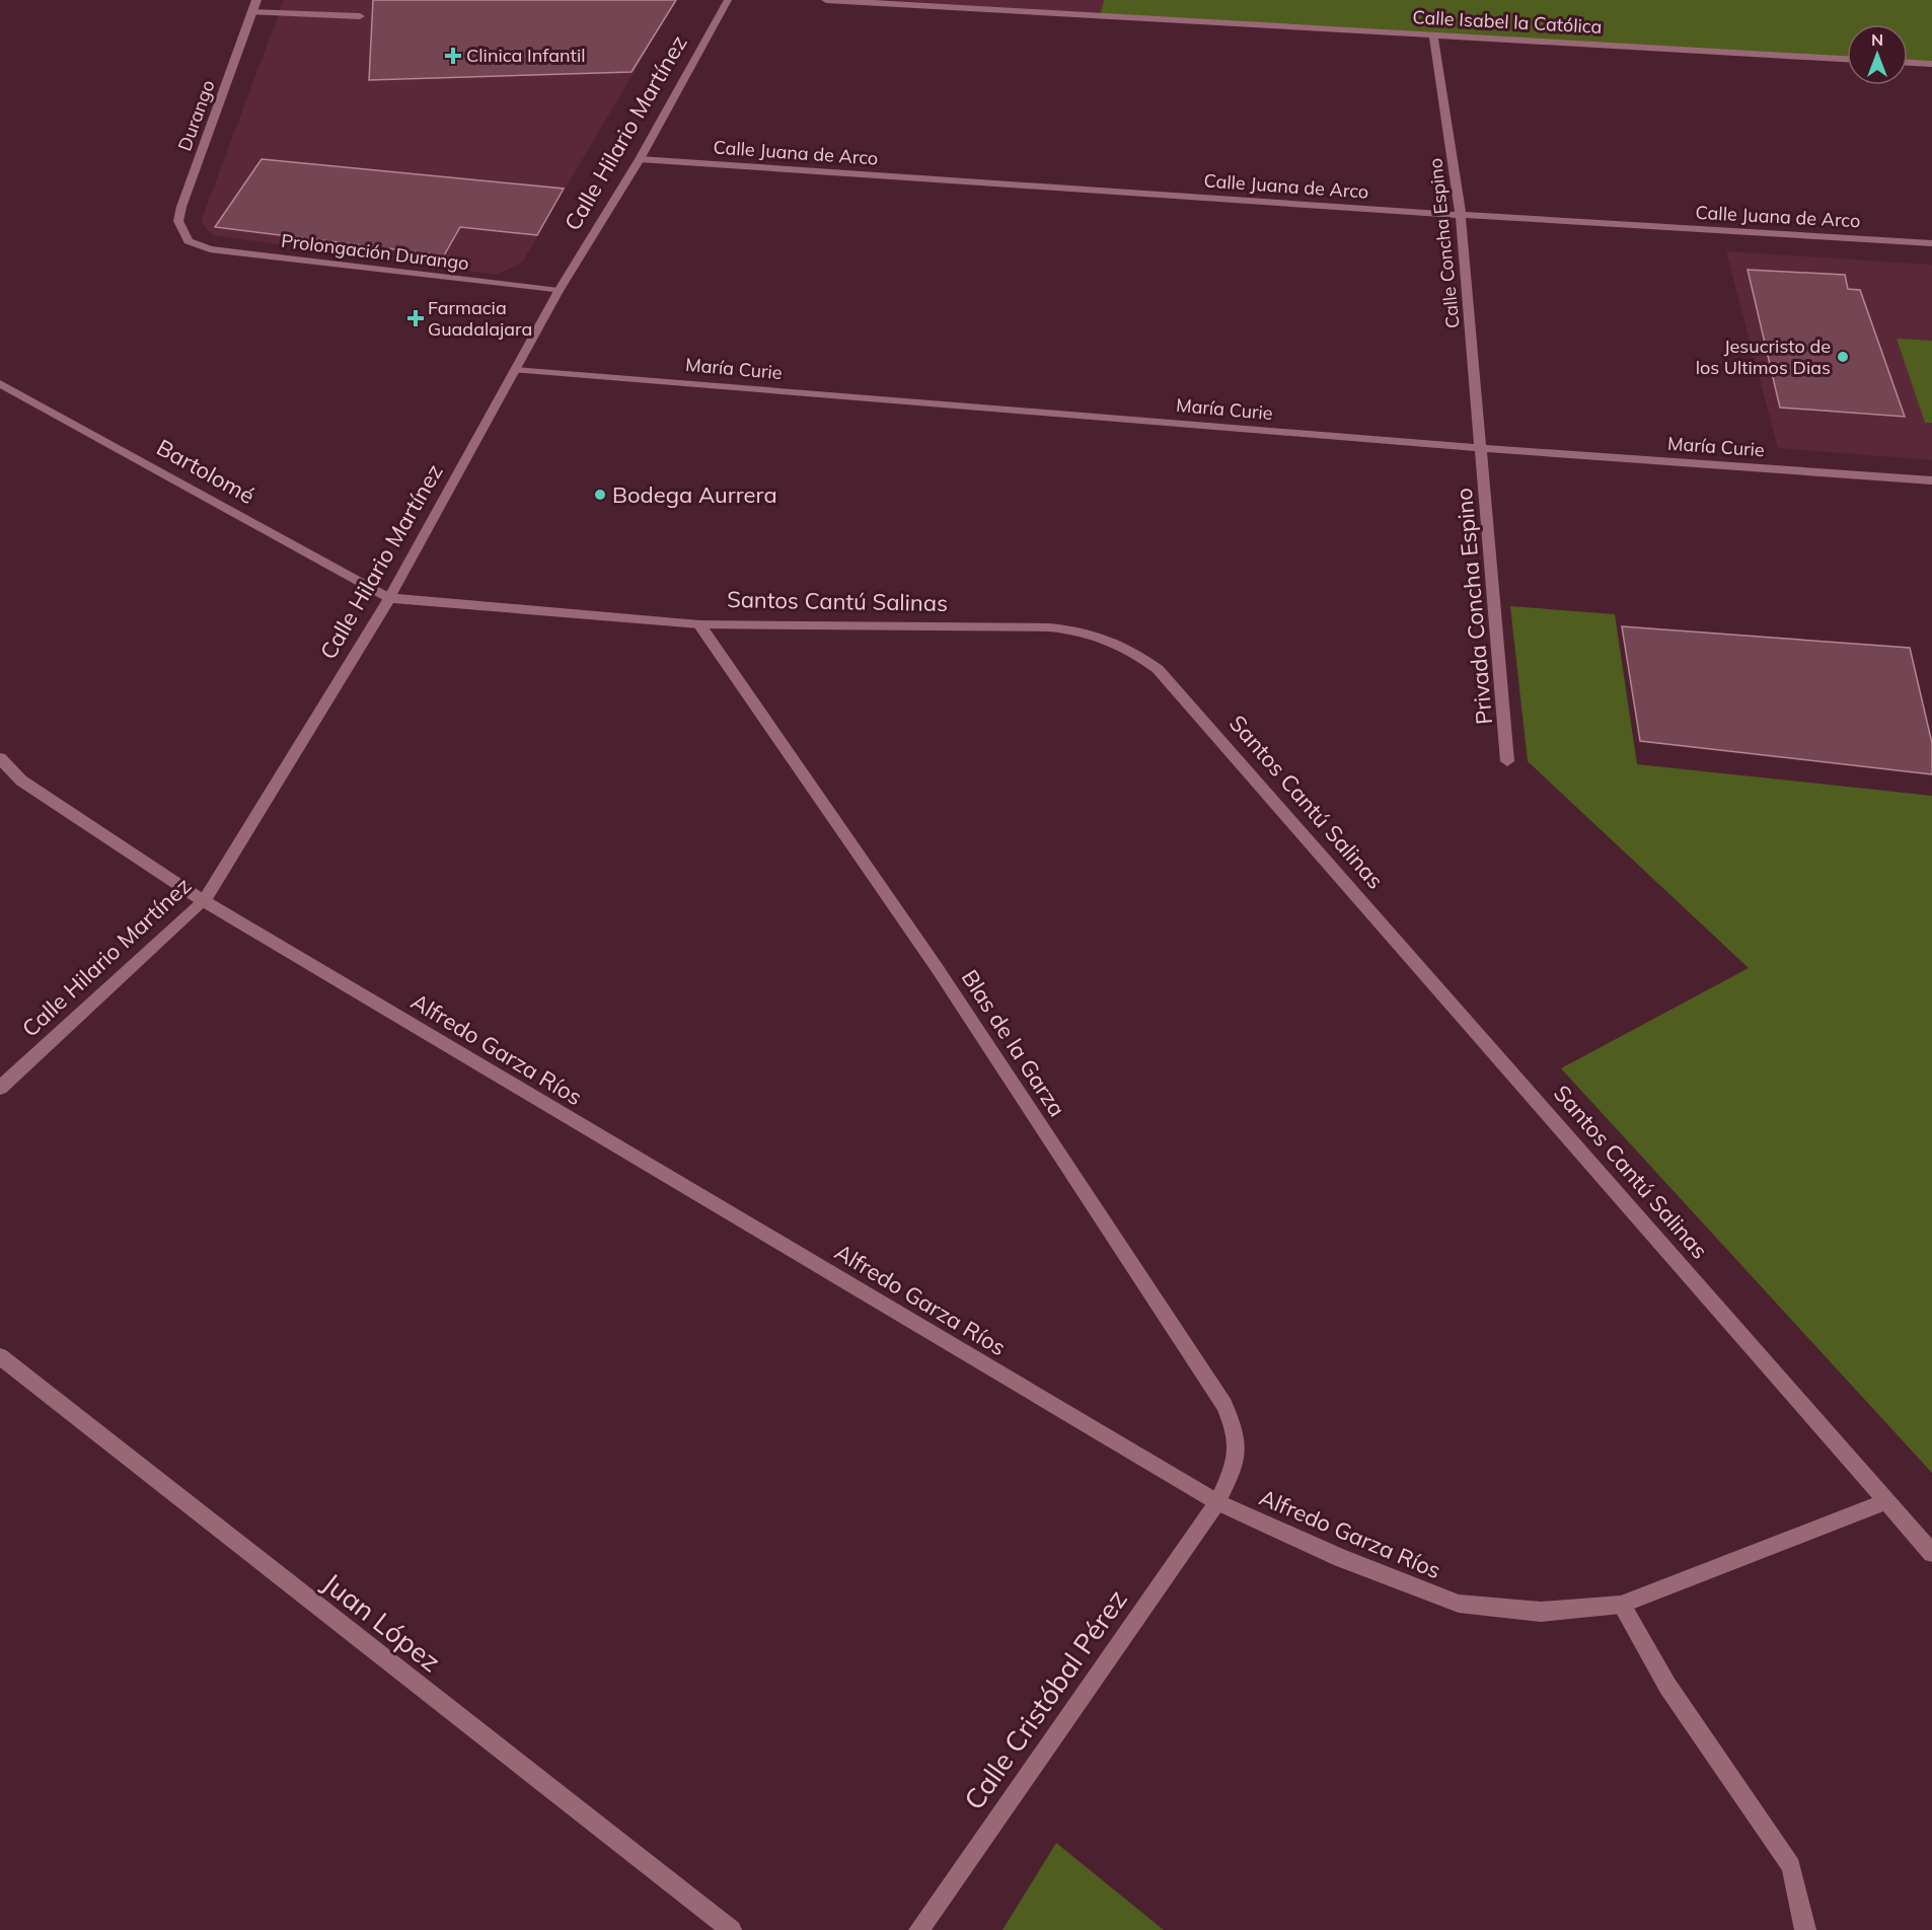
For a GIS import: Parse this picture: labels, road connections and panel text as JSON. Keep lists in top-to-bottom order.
{
  "streets": {
    "street": [
      "Calle Isabel la Católica",
      "Durango",
      "Calle Hilario Martínez",
      "Calle Juana de Arco",
      "Calle Concha Espino",
      "Prolongación Durango",
      "María Curie",
      "Bartolomé",
      "Santos Cantú Salinas",
      "Privada Concha Espino",
      "Blas de la Garza",
      "Alfredo Garza Ríos",
      "Juan López",
      "Calle Cristóbal Pérez"
    ]
  },
  "crossings": [
    ["Calle Isabel la Católica", "Calle Concha Espino"],
    ["Durango", "Prolongación Durango"],
    ["Calle Hilario Martínez", "Calle Juana de Arco"],
    ["Calle Hilario Martínez", "Prolongación Durango"],
    ["Calle Hilario Martínez", "María Curie"],
    ["Calle Hilario Martínez", "Bartolomé"],
    ["Calle Hilario Martínez", "Santos Cantú Salinas"],
    ["Calle Hilario Martínez", "Alfredo Garza Ríos"],
    ["Calle Juana de Arco", "Calle Concha Espino"],
    ["Calle Concha Espino", "María Curie"],
    ["Calle Concha Espino", "Privada Concha Espino"],
    ["María Curie", "Privada Concha Espino"],
    ["Bartolomé", "Santos Cantú Salinas"],
    ["Santos Cantú Salinas", "Blas de la Garza"],
    ["Santos Cantú Salinas", "Alfredo Garza Ríos"],
    ["Blas de la Garza", "Alfredo Garza Ríos"],
    ["Blas de la Garza", "Calle Cristóbal Pérez"],
    ["Alfredo Garza Ríos", "Calle Cristóbal Pérez"]
  ],
  "places": {
    "health": ["Clinica Infantil", "Farmacia Guadalajara"],
    "other": ["Jesucristo de los Ultimos Dias", "Bodega Aurrera"]
  },
  "north": "top"
}
